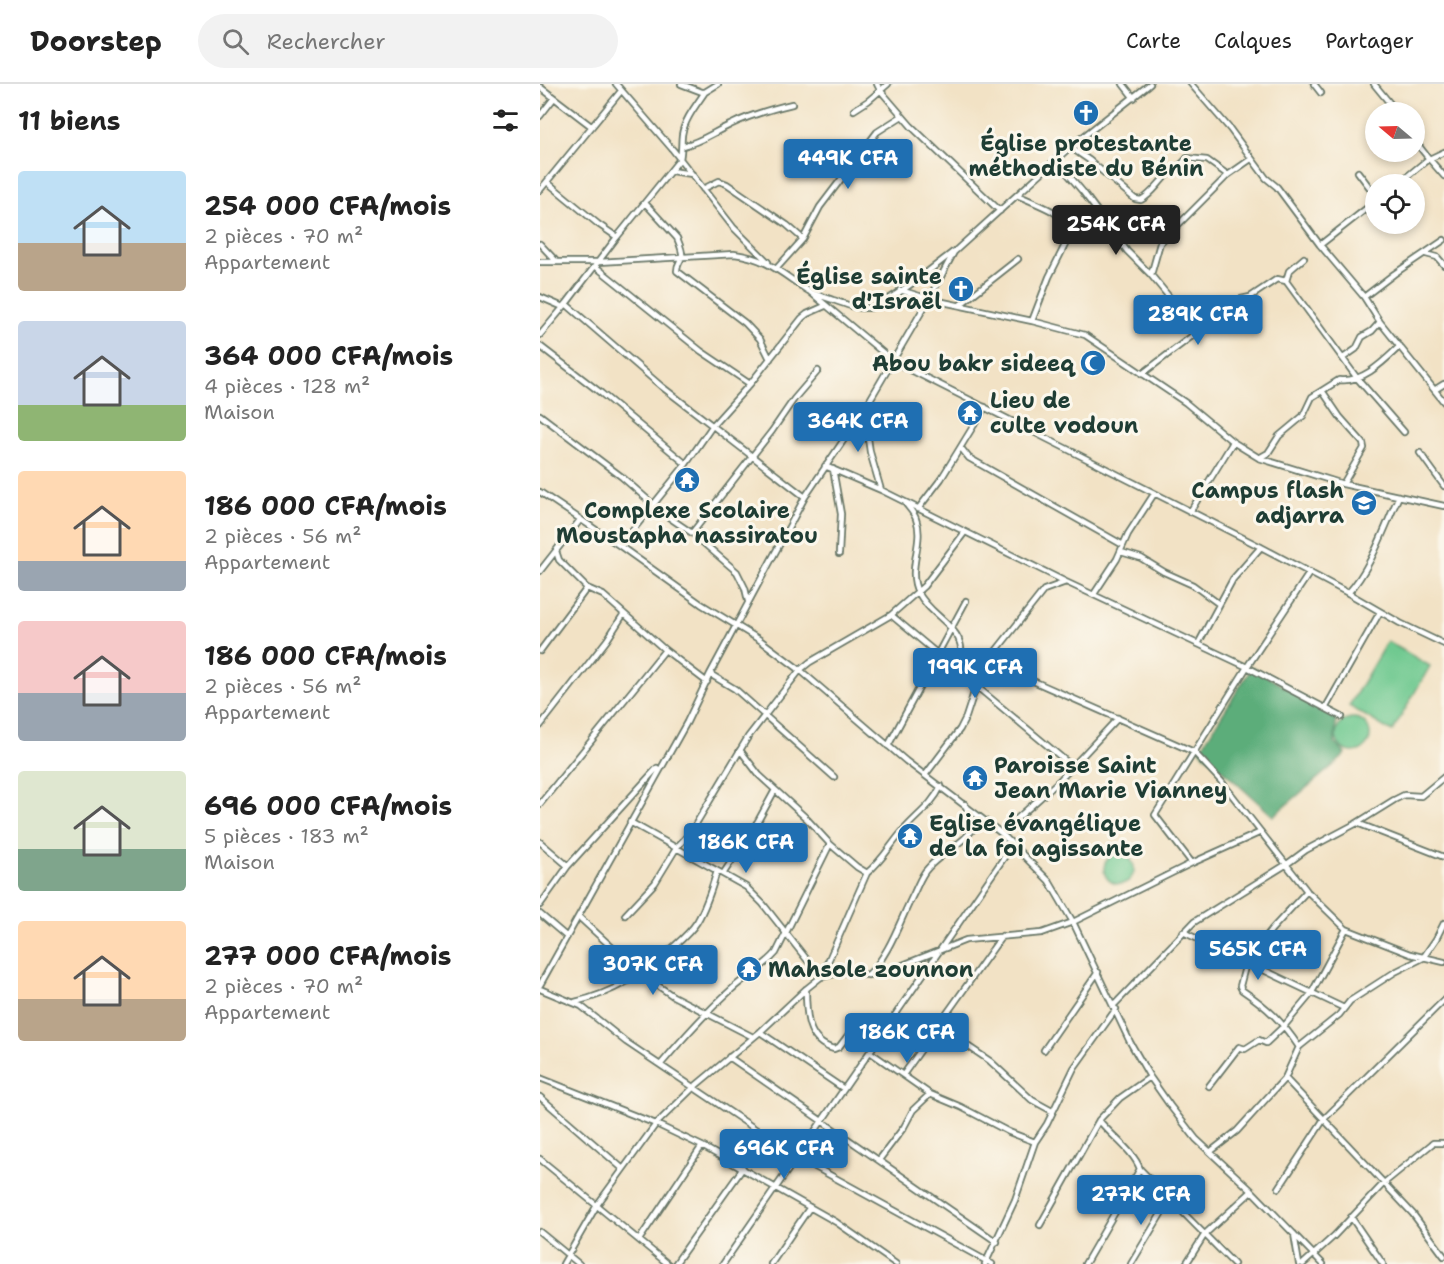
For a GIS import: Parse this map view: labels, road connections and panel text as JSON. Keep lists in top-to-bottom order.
{
  "places": {
    "church": ["Église protestante méthodiste du Bénin", "Église sainte d'Israël"],
    "mosque": ["Abou bakr sideeq"],
    "temple": [
      "Lieu de culte vodoun",
      "Complexe Scolaire Moustapha nassiratou",
      "Paroisse Saint Jean Marie Vianney",
      "Eglise évangélique de la foi agissante",
      "Mahsole zounnon"
    ],
    "school or university": ["Campus flash adjarra"]
  },
  "north": "left",
  "page": {
    "header": "Doorstep",
    "search": "Rechercher",
    "nav": ["Carte", "Calques", "Partager"],
    "heading": "11 biens",
    "price": [
      "449K CFA",
      "254K CFA",
      "289K CFA",
      "364K CFA",
      "199K CFA",
      "186K CFA",
      "565K CFA",
      "307K CFA",
      "186K CFA",
      "696K CFA",
      "277K CFA"
    ],
    "list": [
      {
        "name": "254 000 CFA/mois",
        "note": "2 pièces · 70 m² · Appartement"
      },
      {
        "name": "364 000 CFA/mois",
        "note": "4 pièces · 128 m² · Maison"
      },
      {
        "name": "186 000 CFA/mois",
        "note": "2 pièces · 56 m² · Appartement"
      },
      {
        "name": "186 000 CFA/mois",
        "note": "2 pièces · 56 m² · Appartement"
      },
      {
        "name": "696 000 CFA/mois",
        "note": "5 pièces · 183 m² · Maison"
      },
      {
        "name": "277 000 CFA/mois",
        "note": "2 pièces · 70 m² · Appartement"
      }
    ]
  }
}
